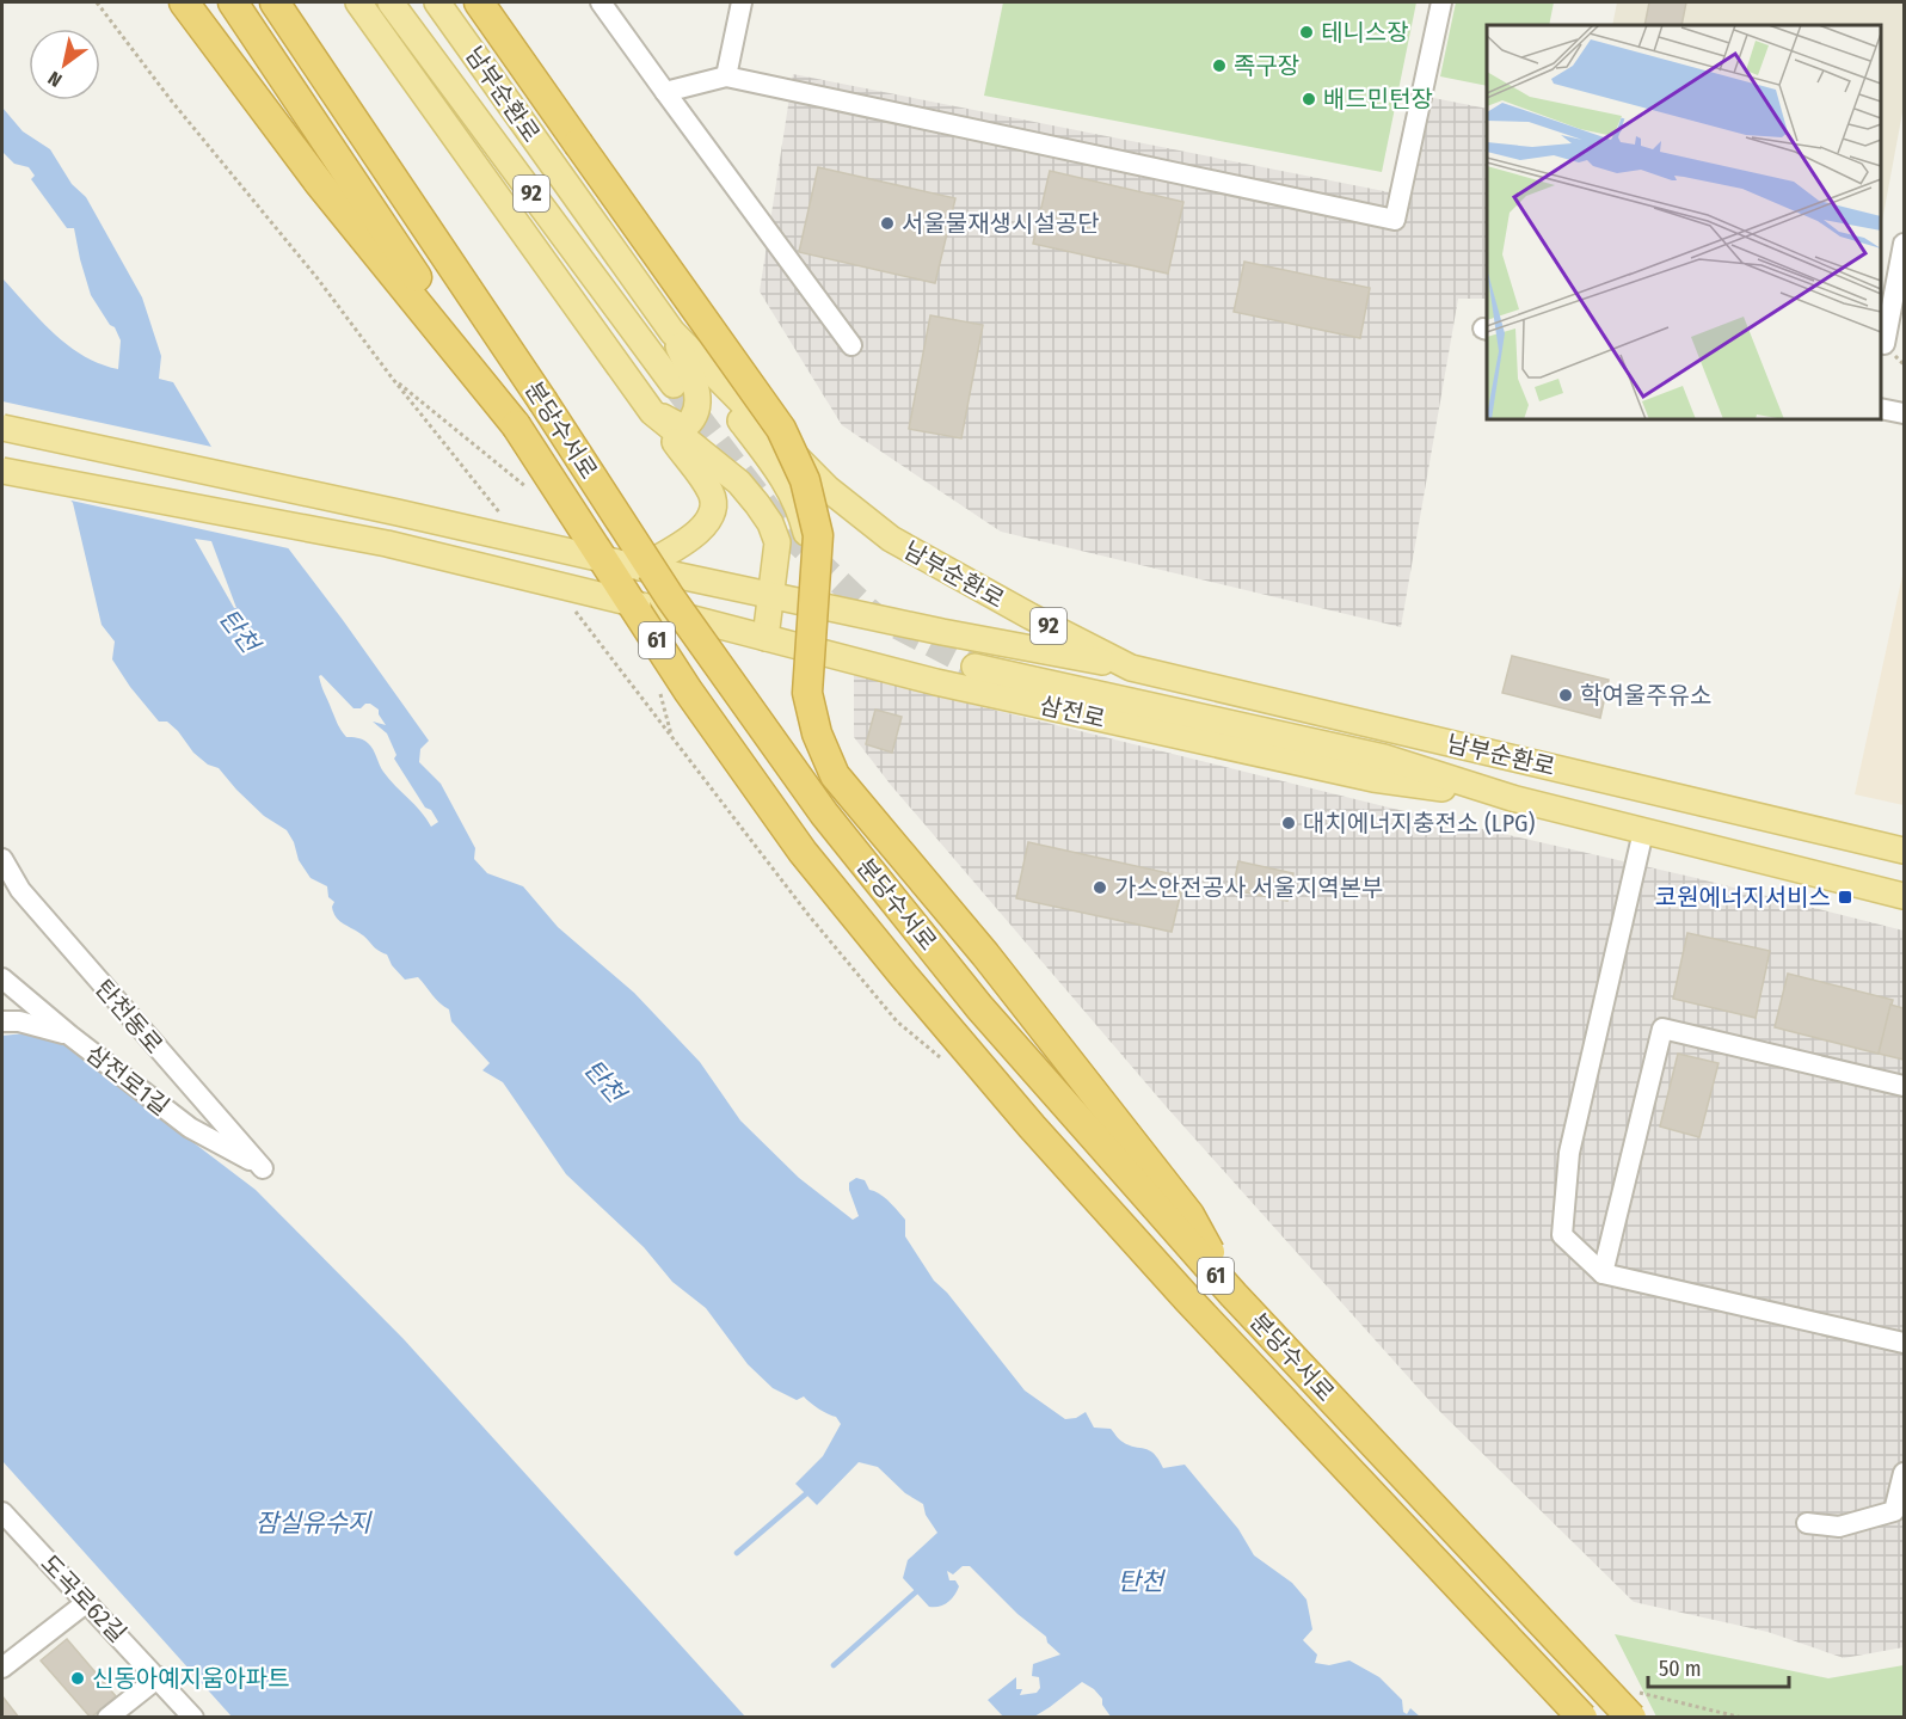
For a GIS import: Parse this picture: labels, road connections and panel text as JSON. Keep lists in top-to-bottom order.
{
  "streets": {
    "highway": ["분당수서로", "61"],
    "main road": ["남부순환로", "92", "삼전로"],
    "street": ["탄천동로", "삼전로1길", "도곡로62길"]
  },
  "crossings": [
    ["남부순환로", "삼전로"],
    ["탄천동로", "삼전로1길"]
  ],
  "water": ["탄천", "잠실유수지"],
  "places": {
    "other": [
      "테니스장",
      "족구장",
      "배드민턴장",
      "서울물재생시설공단",
      "학여울주유소",
      "대치에너지충전소 (LPG)",
      "가스안전공사 서울지역본부",
      "신동아예지움아파트"
    ],
    "transit": ["코원에너지서비스"]
  },
  "scale_bar": "50 m",
  "north": "bottom left"
}
